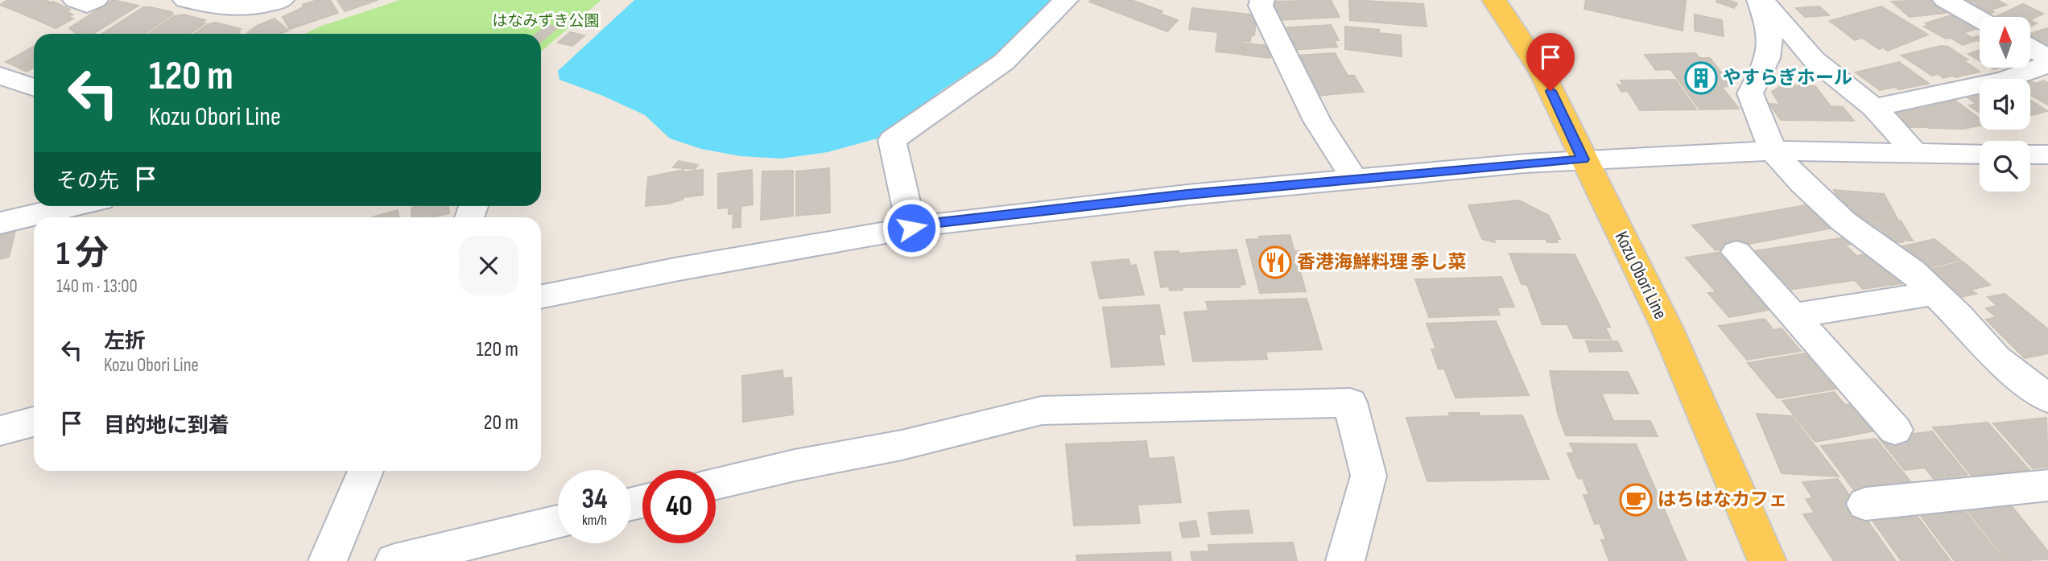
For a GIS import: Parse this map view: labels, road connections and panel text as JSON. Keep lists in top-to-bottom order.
{
  "streets": {
    "main road": ["Kozu Obori Line"]
  },
  "parks": ["はなみずき公園"],
  "places": {
    "building": ["やすらぎホール"],
    "restaurant": ["香港海鮮料理 季し菜"],
    "cafe": ["はちはなカフェ"]
  },
  "north": "top",
  "page": {
    "turn": ["120 m", "Kozu Obori Line"],
    "then": "その先",
    "heading": ["1 分", "140 m · 13:00"],
    "list": [
      {
        "name": "左折",
        "note": "Kozu Obori Line",
        "value": "120 m"
      },
      {
        "name": "目的地に到着",
        "value": "20 m"
      }
    ],
    "speed": "34 km/h",
    "limit": "40"
  }
}
